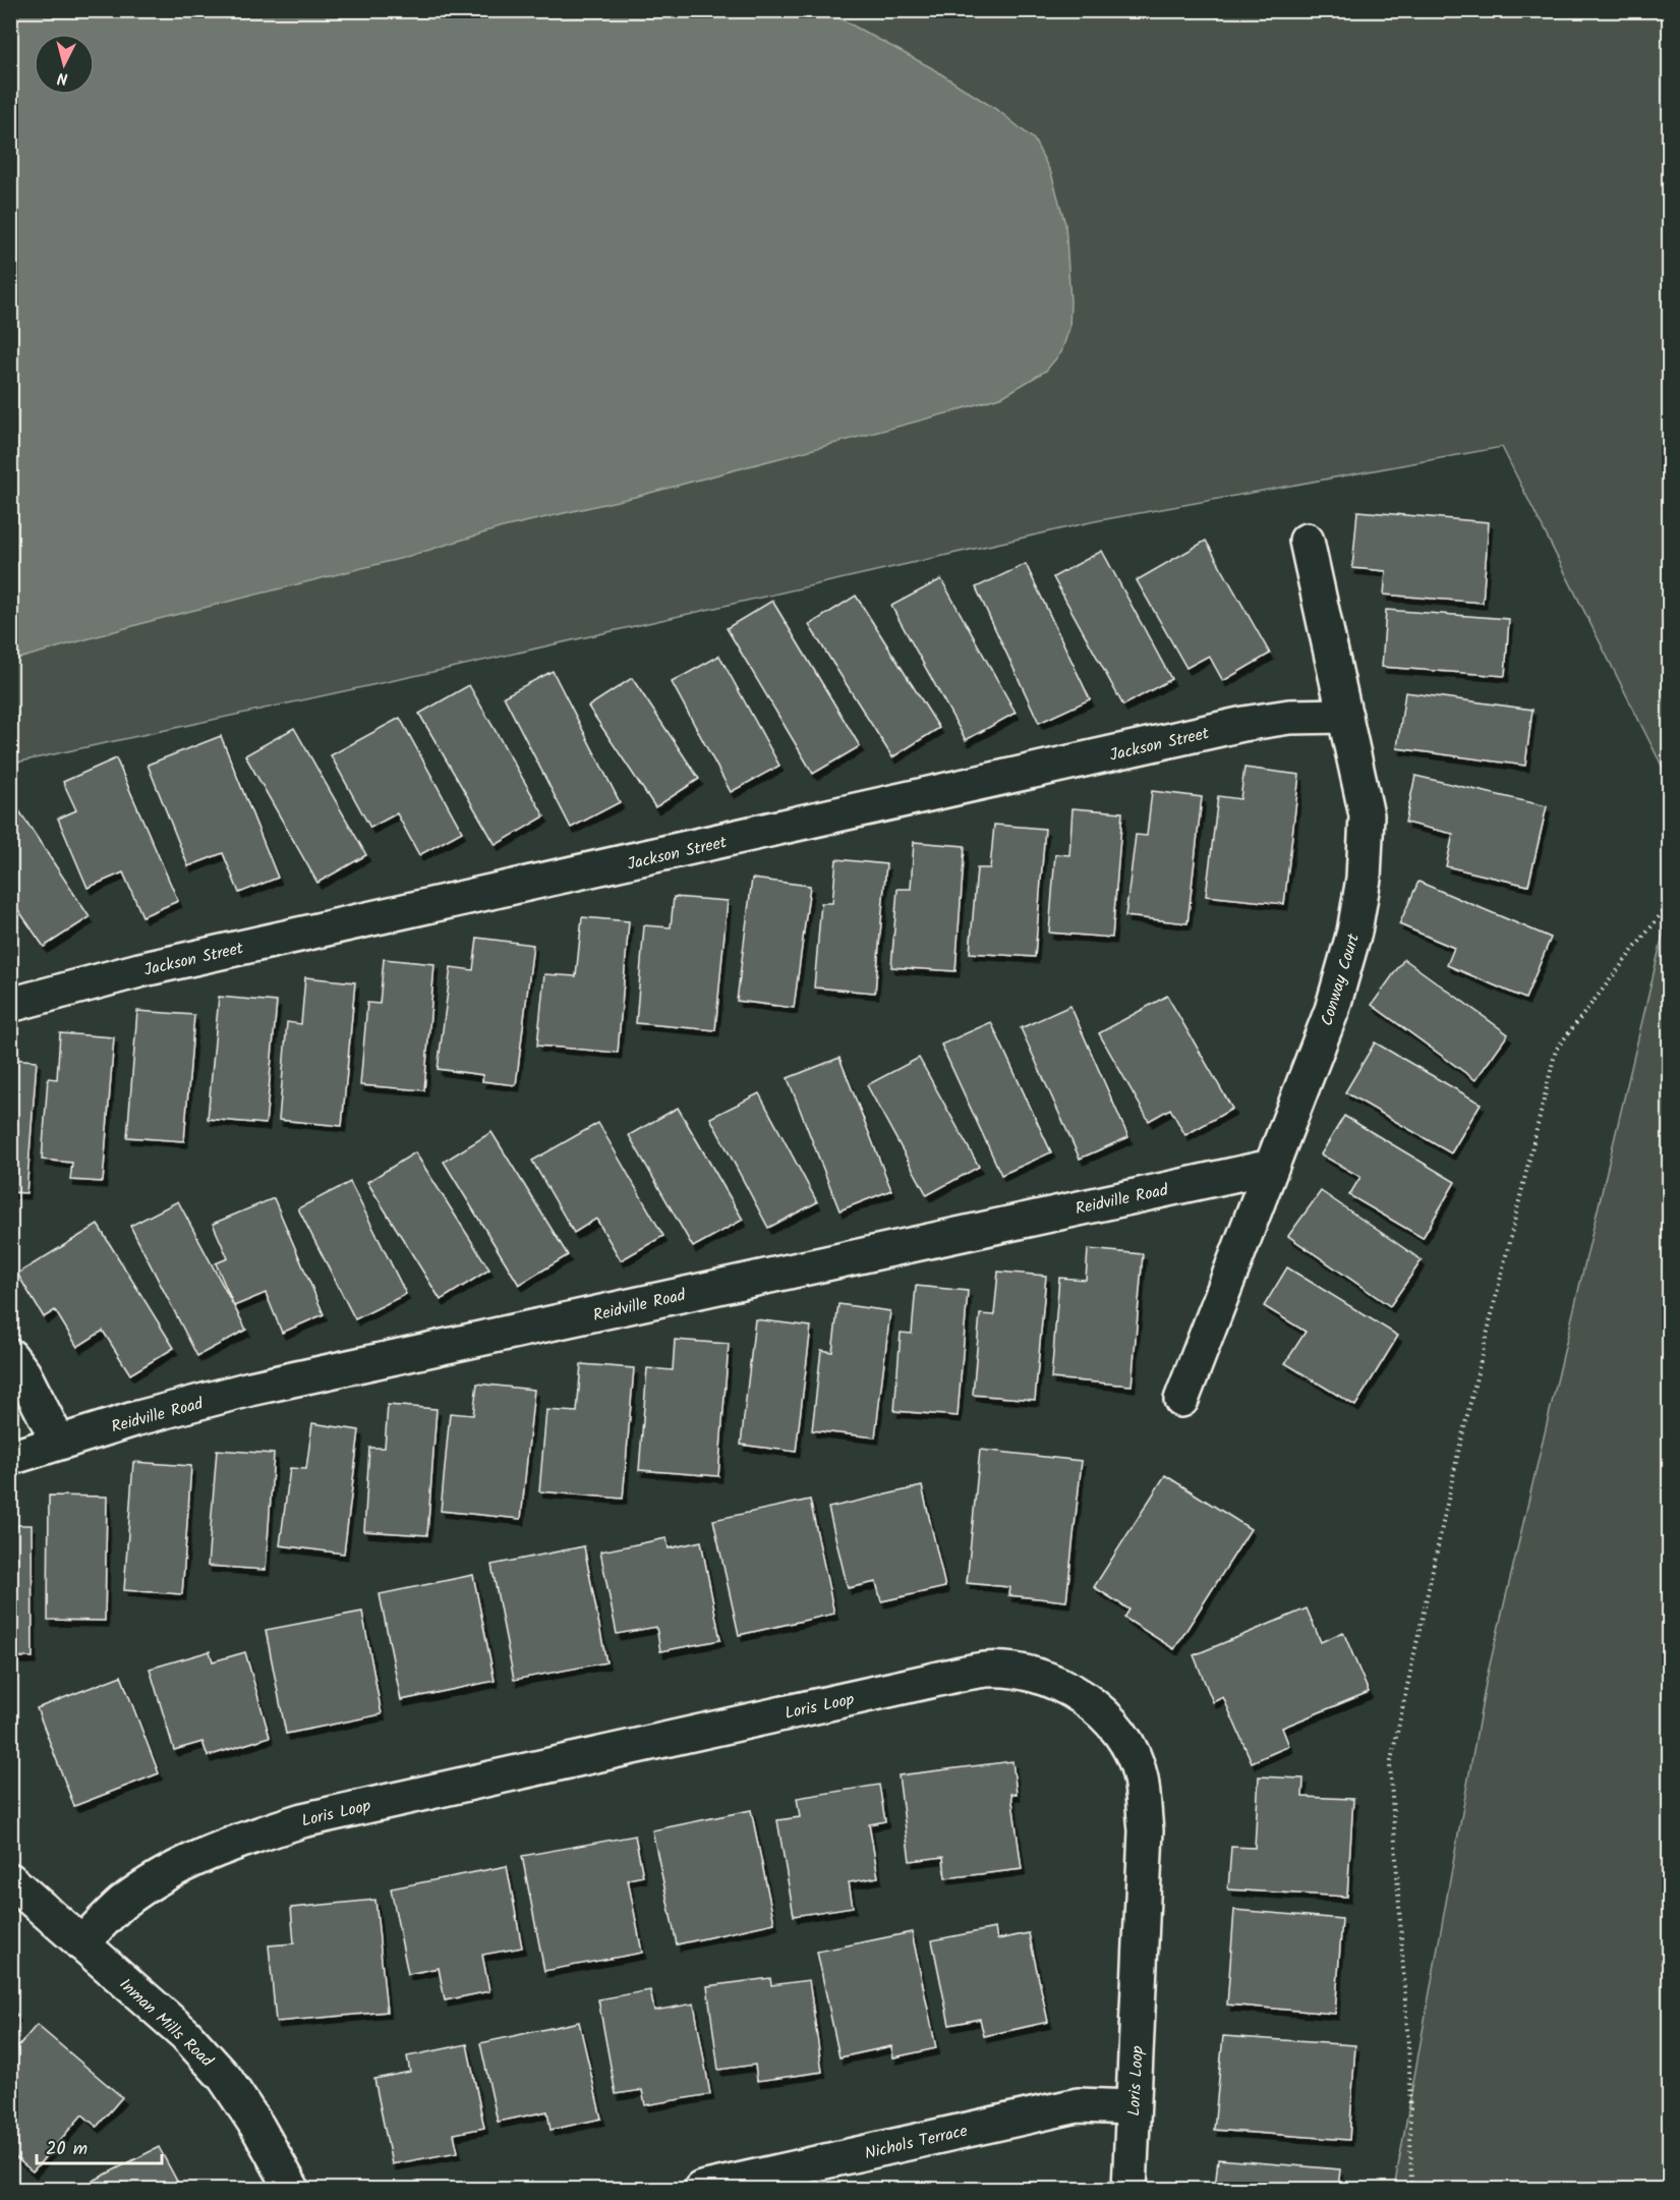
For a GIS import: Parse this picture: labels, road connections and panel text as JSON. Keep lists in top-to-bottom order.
{
  "streets": {
    "street": [
      "Jackson Street",
      "Conway Court",
      "Reidville Road",
      "Loris Loop",
      "Inman Mills Road",
      "Nichols Terrace"
    ]
  },
  "crossings": [
    ["Jackson Street", "Conway Court"],
    ["Conway Court", "Reidville Road"],
    ["Loris Loop", "Inman Mills Road"],
    ["Loris Loop", "Nichols Terrace"]
  ],
  "scale_bar": "20 m",
  "north": "bottom"
}
